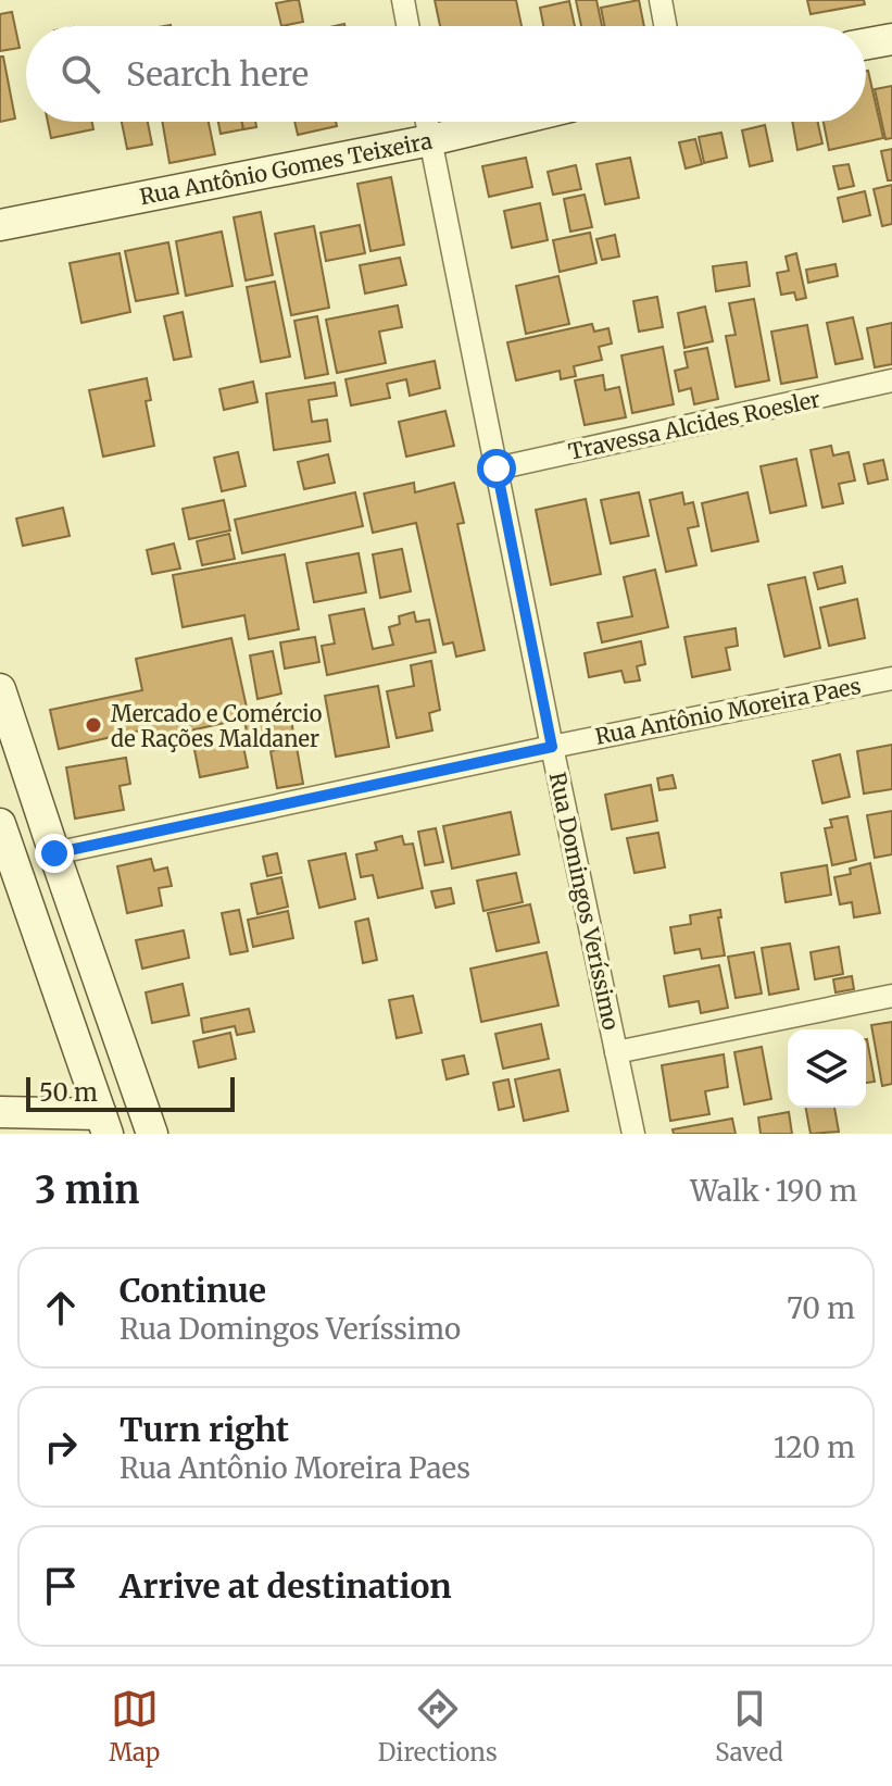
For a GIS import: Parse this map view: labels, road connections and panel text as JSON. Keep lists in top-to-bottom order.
{
  "streets": {
    "main road": ["Rua Antônio Gomes Teixeira"],
    "street": ["Travessa Alcides Roesler", "Rua Antônio Moreira Paes", "Rua Domingos Veríssimo"]
  },
  "crossings": [
    ["Rua Antônio Gomes Teixeira", "Rua Domingos Veríssimo"],
    ["Travessa Alcides Roesler", "Rua Domingos Veríssimo"],
    ["Rua Antônio Moreira Paes", "Rua Domingos Veríssimo"]
  ],
  "places": ["Mercado e Comércio de Rações Maldaner"],
  "scale_bar": "50 m",
  "page": {
    "search": "Search here",
    "scale": "50 m",
    "heading": ["3 min", "Walk · 190 m"],
    "list": [
      ["Continue", "Rua Domingos Veríssimo", "70 m"],
      ["Turn right", "Rua Antônio Moreira Paes", "120 m"],
      "Arrive at destination"
    ],
    "nav": ["Map", "Directions", "Saved"]
  }
}
